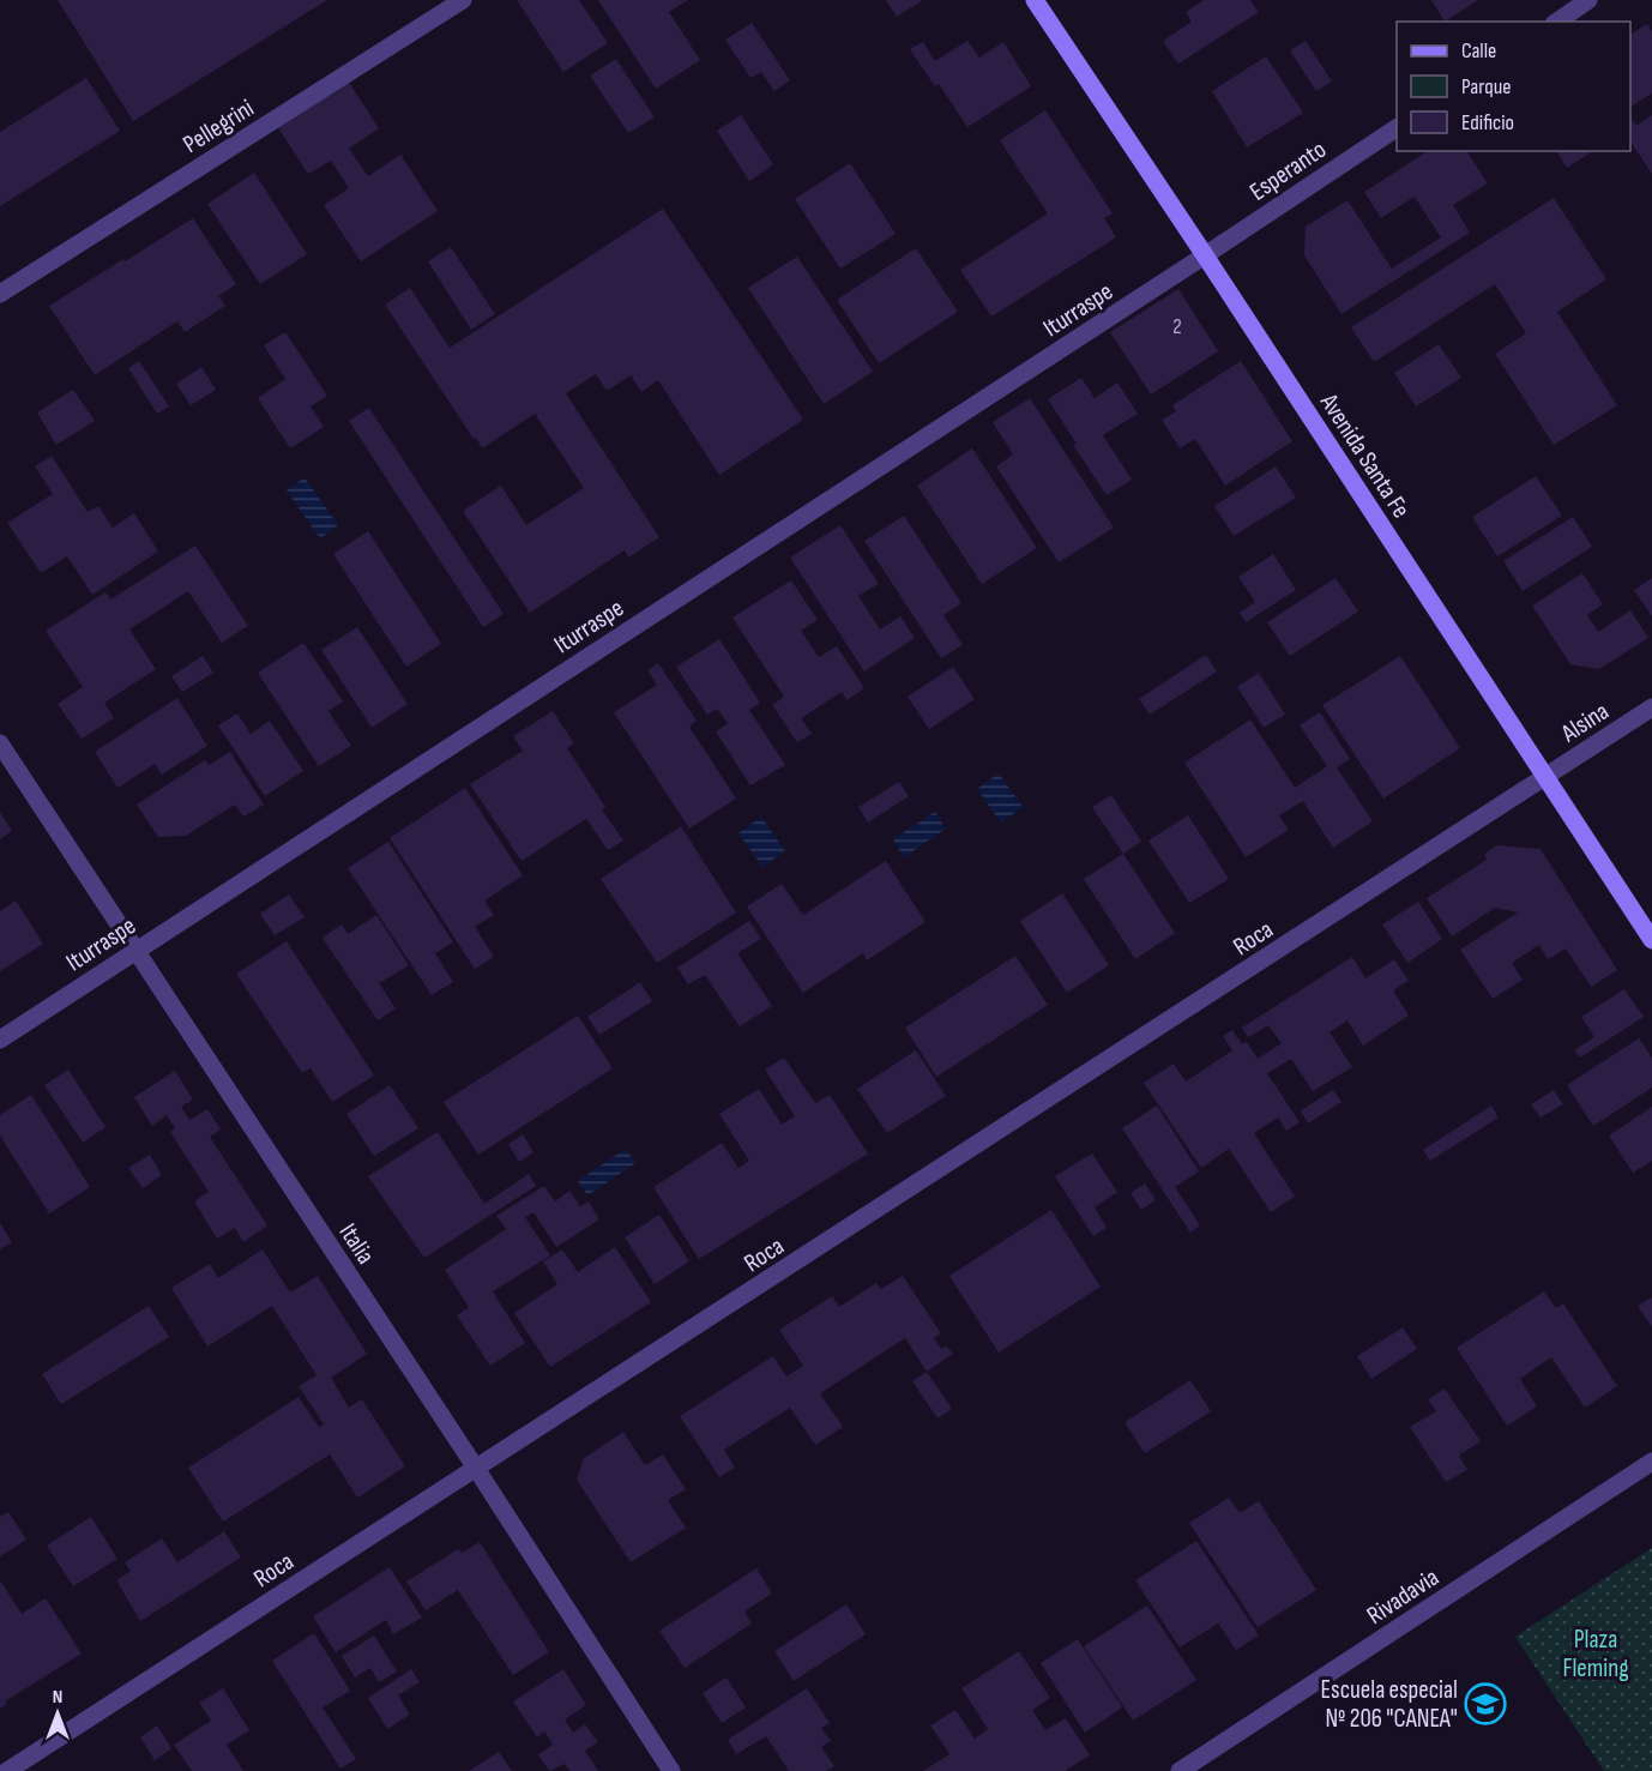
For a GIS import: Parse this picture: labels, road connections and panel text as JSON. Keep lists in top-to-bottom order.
{
  "streets": {
    "main road": ["Avenida Santa Fe"],
    "street": [
      "Pellegrini",
      "Esperanto",
      "Iturraspe",
      "Alsina",
      "Roca",
      "Italia",
      "Rivadavia"
    ]
  },
  "crossings": [
    ["Esperanto", "Iturraspe"],
    ["Esperanto", "Avenida Santa Fe"],
    ["Iturraspe", "Avenida Santa Fe"],
    ["Iturraspe", "Italia"],
    ["Avenida Santa Fe", "Alsina"],
    ["Avenida Santa Fe", "Roca"],
    ["Alsina", "Roca"],
    ["Roca", "Italia"]
  ],
  "parks": ["Plaza Fleming"],
  "places": {
    "school or university": ["Escuela especial Nº 206 \"CANEA\""]
  },
  "house_numbers": ["2"],
  "legend": ["Calle", "Parque", "Edificio"],
  "north": "top"
}
